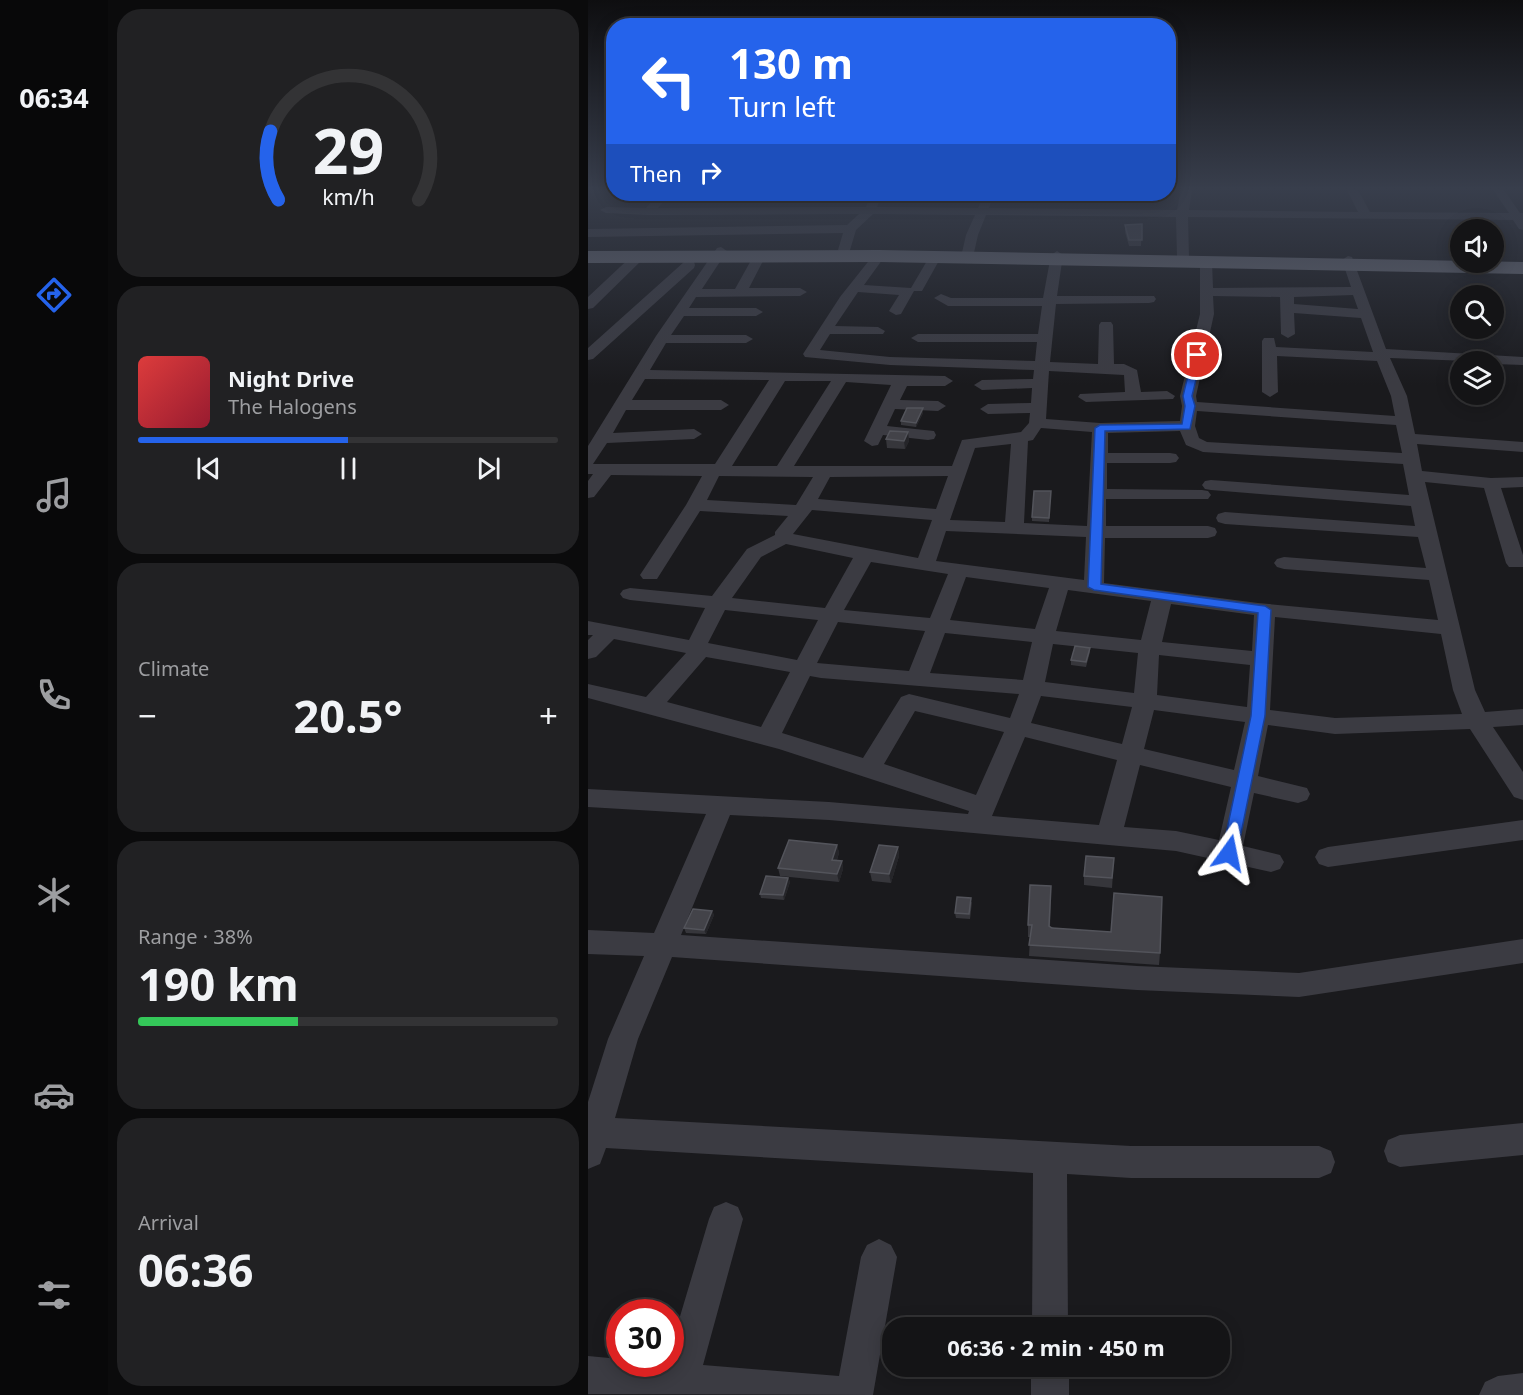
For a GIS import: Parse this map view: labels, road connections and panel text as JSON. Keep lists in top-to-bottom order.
{
  "page": {
    "tabs": "06:34",
    "turn": ["130 m", "Turn left"],
    "then": "Then",
    "song": ["Night Drive", "The Halogens"],
    "tile": [
      "Climate",
      ["Range · 38%", "190 km"],
      ["Arrival", "06:36"]
    ],
    "heat": ["−", "20.5°", "+"],
    "limit": "30",
    "trip": "06:36 · 2 min · 450 m",
    "gauge": ["29", "km/h"]
  }
}
